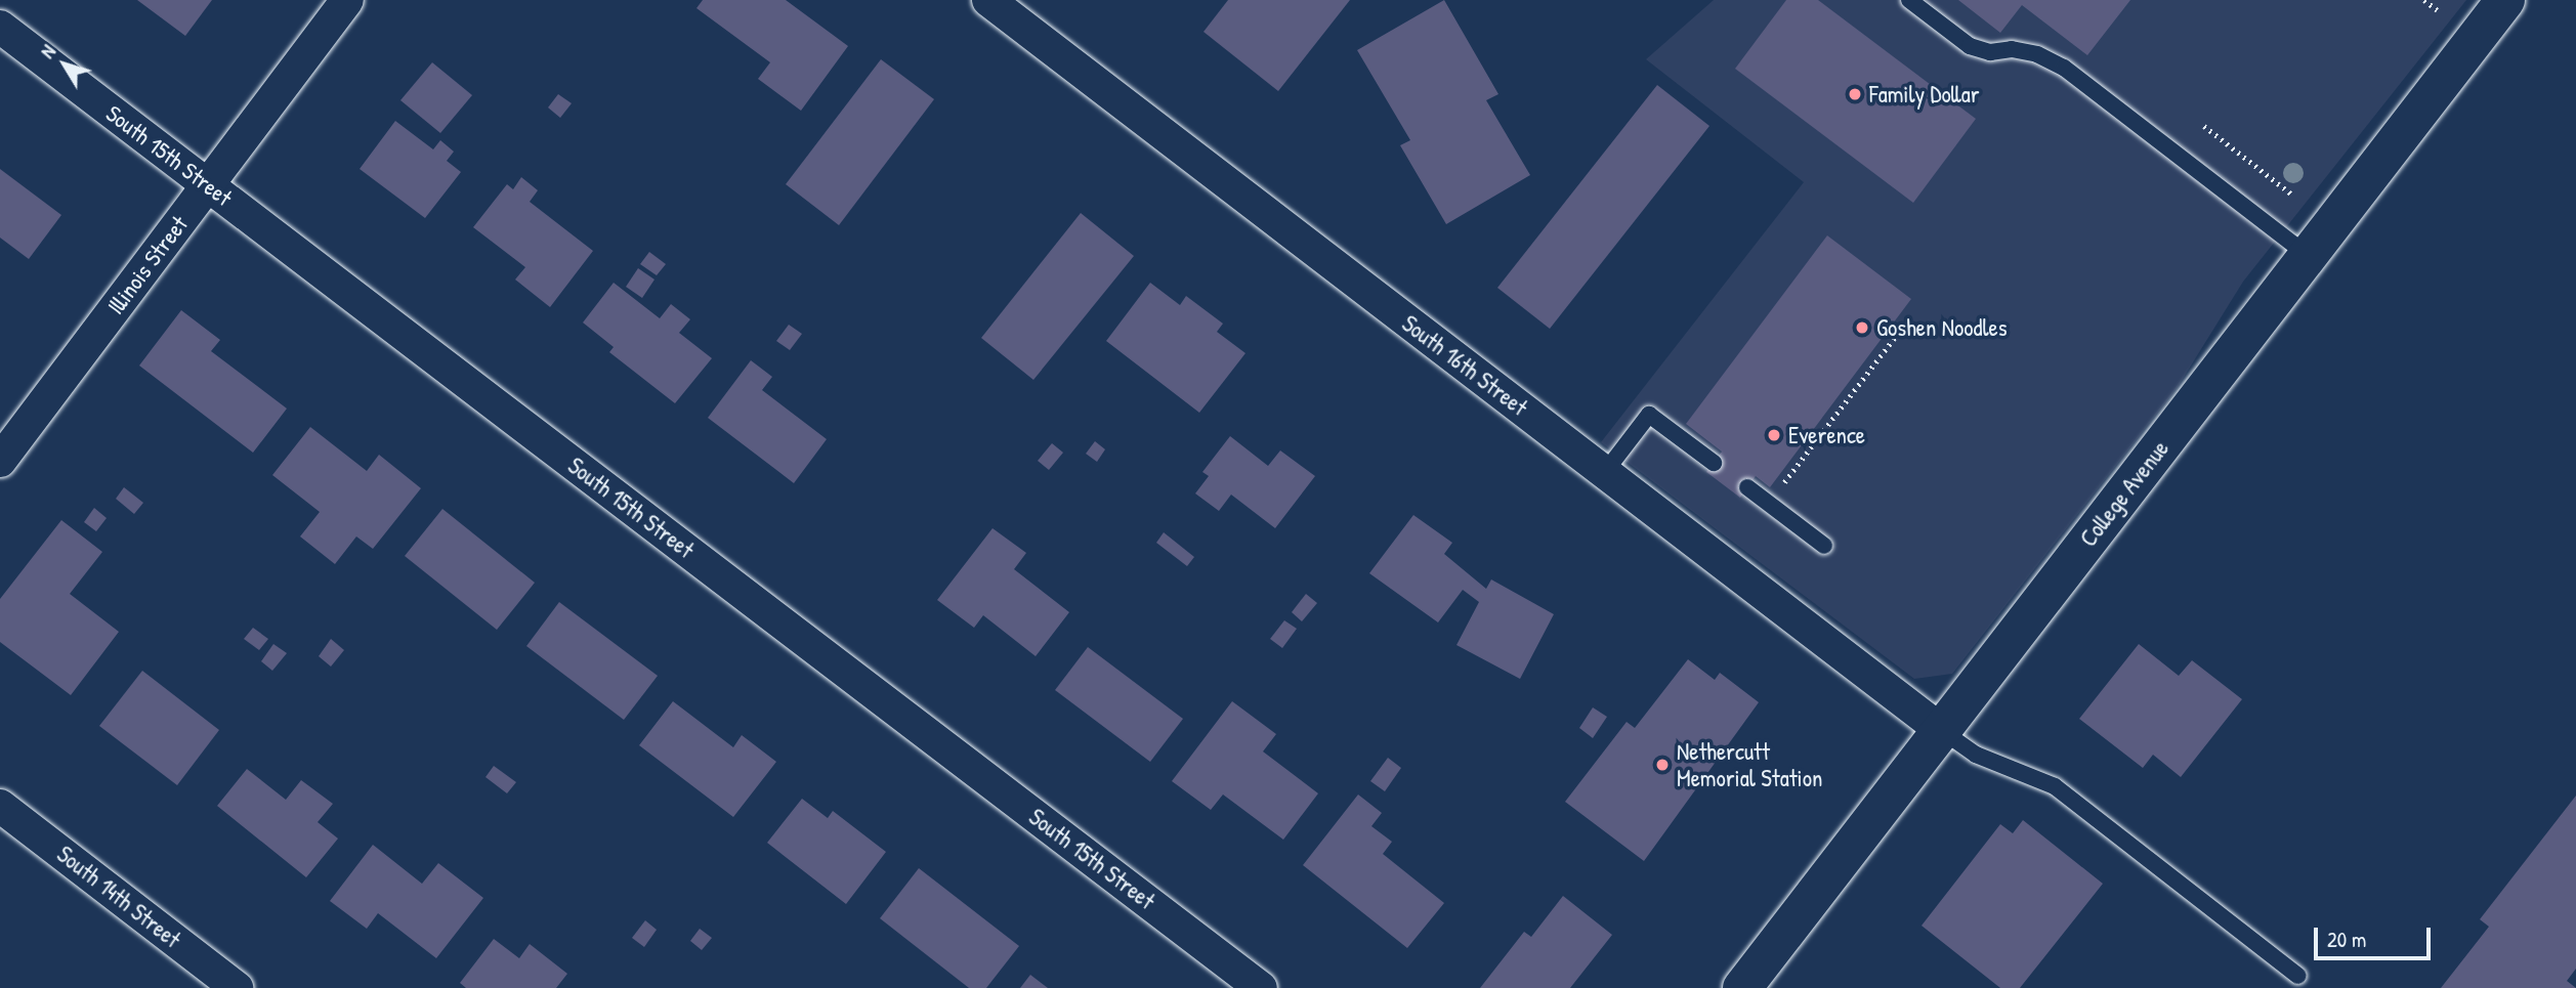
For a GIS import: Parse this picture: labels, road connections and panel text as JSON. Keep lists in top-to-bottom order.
{
  "streets": {
    "main road": ["College Avenue"],
    "street": [
      "South 15th Street",
      "Illinois Street",
      "South 16th Street",
      "South 14th Street"
    ]
  },
  "crossings": [
    ["South 15th Street", "Illinois Street"],
    ["South 16th Street", "College Avenue"]
  ],
  "places": [
    "Family Dollar",
    "Goshen Noodles",
    "Everence",
    "Nethercutt Memorial Station"
  ],
  "scale_bar": "20 m",
  "north": "top left"
}
